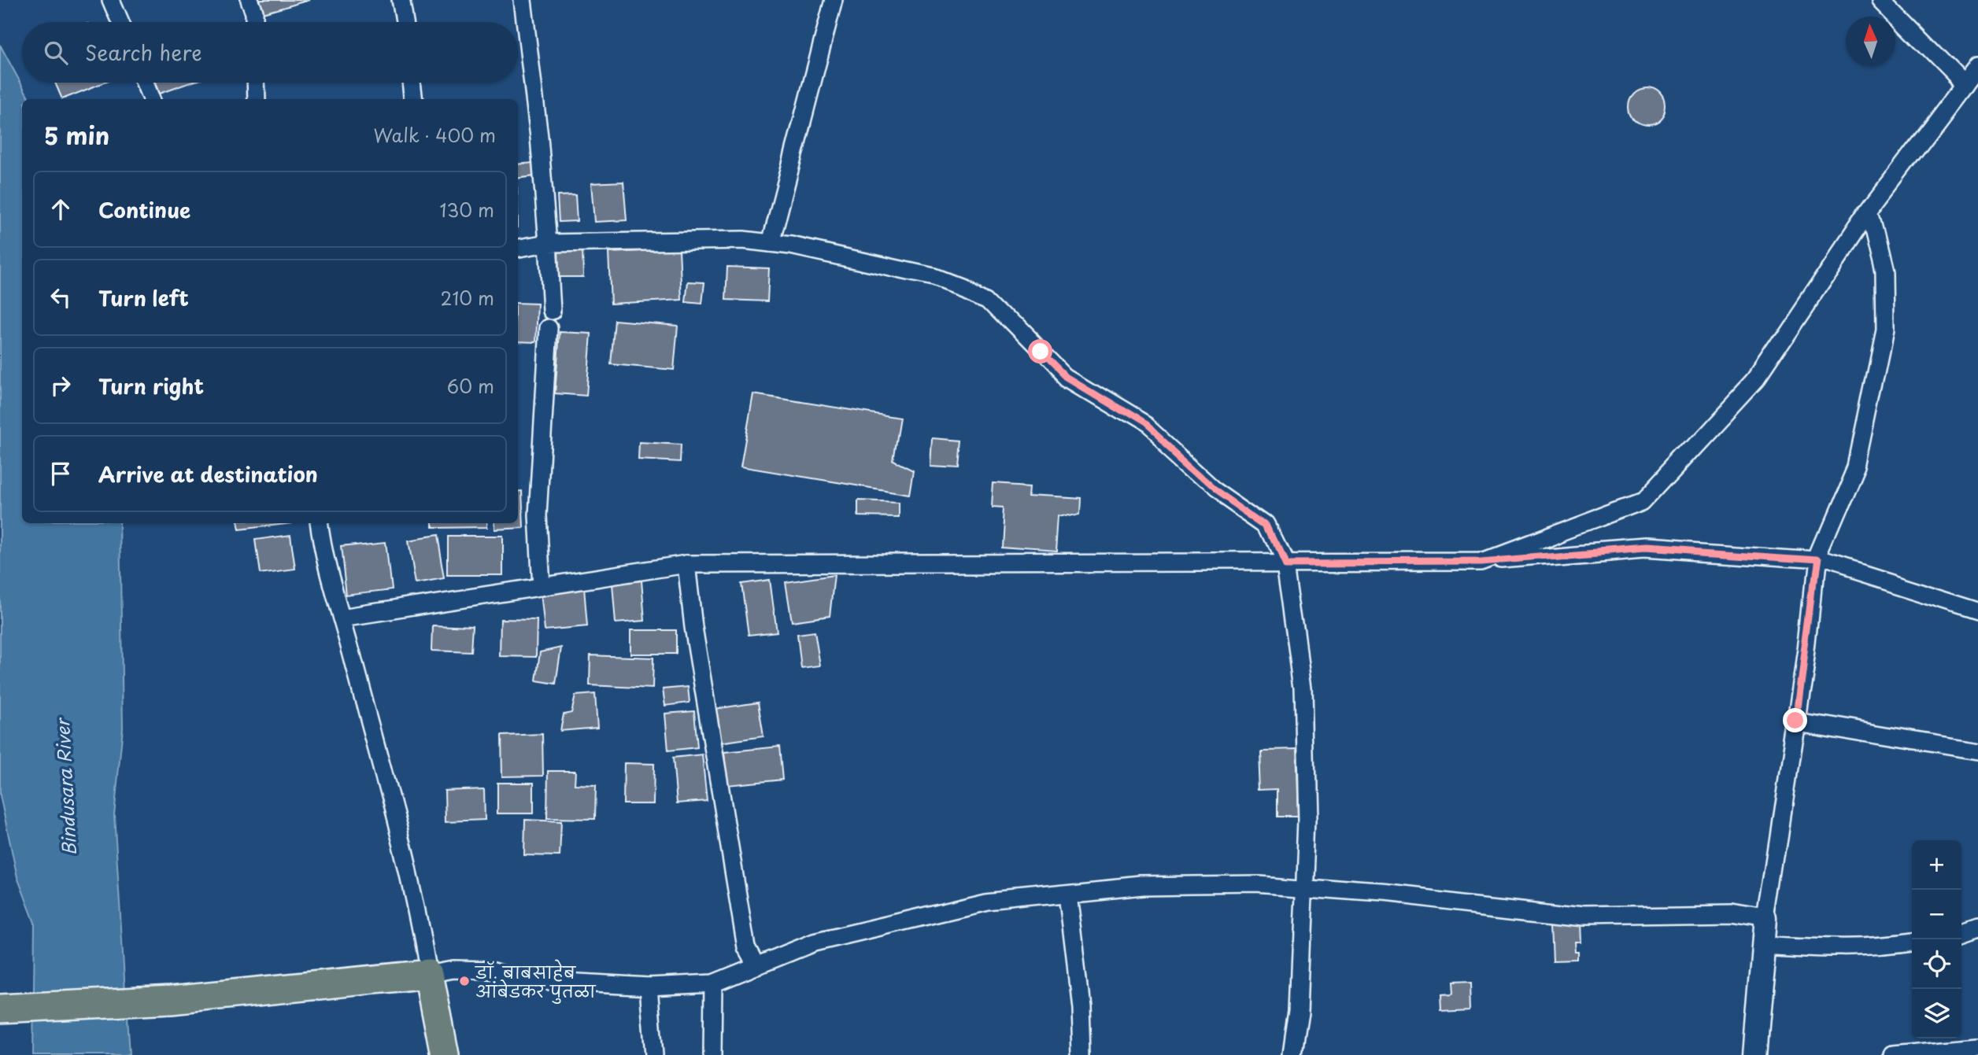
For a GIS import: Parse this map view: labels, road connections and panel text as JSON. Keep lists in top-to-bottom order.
{
  "water": ["Bindusara River"],
  "places": ["डॉ. बाबसाहेब आंबेडकर पुतळा"],
  "north": "top",
  "page": {
    "search": "Search here",
    "heading": ["5 min", "Walk · 400 m"],
    "list": [
      ["Continue", "130 m"],
      ["Turn left", "210 m"],
      ["Turn right", "60 m"],
      "Arrive at destination"
    ],
    "map_buttons": ["+", "−"]
  }
}
